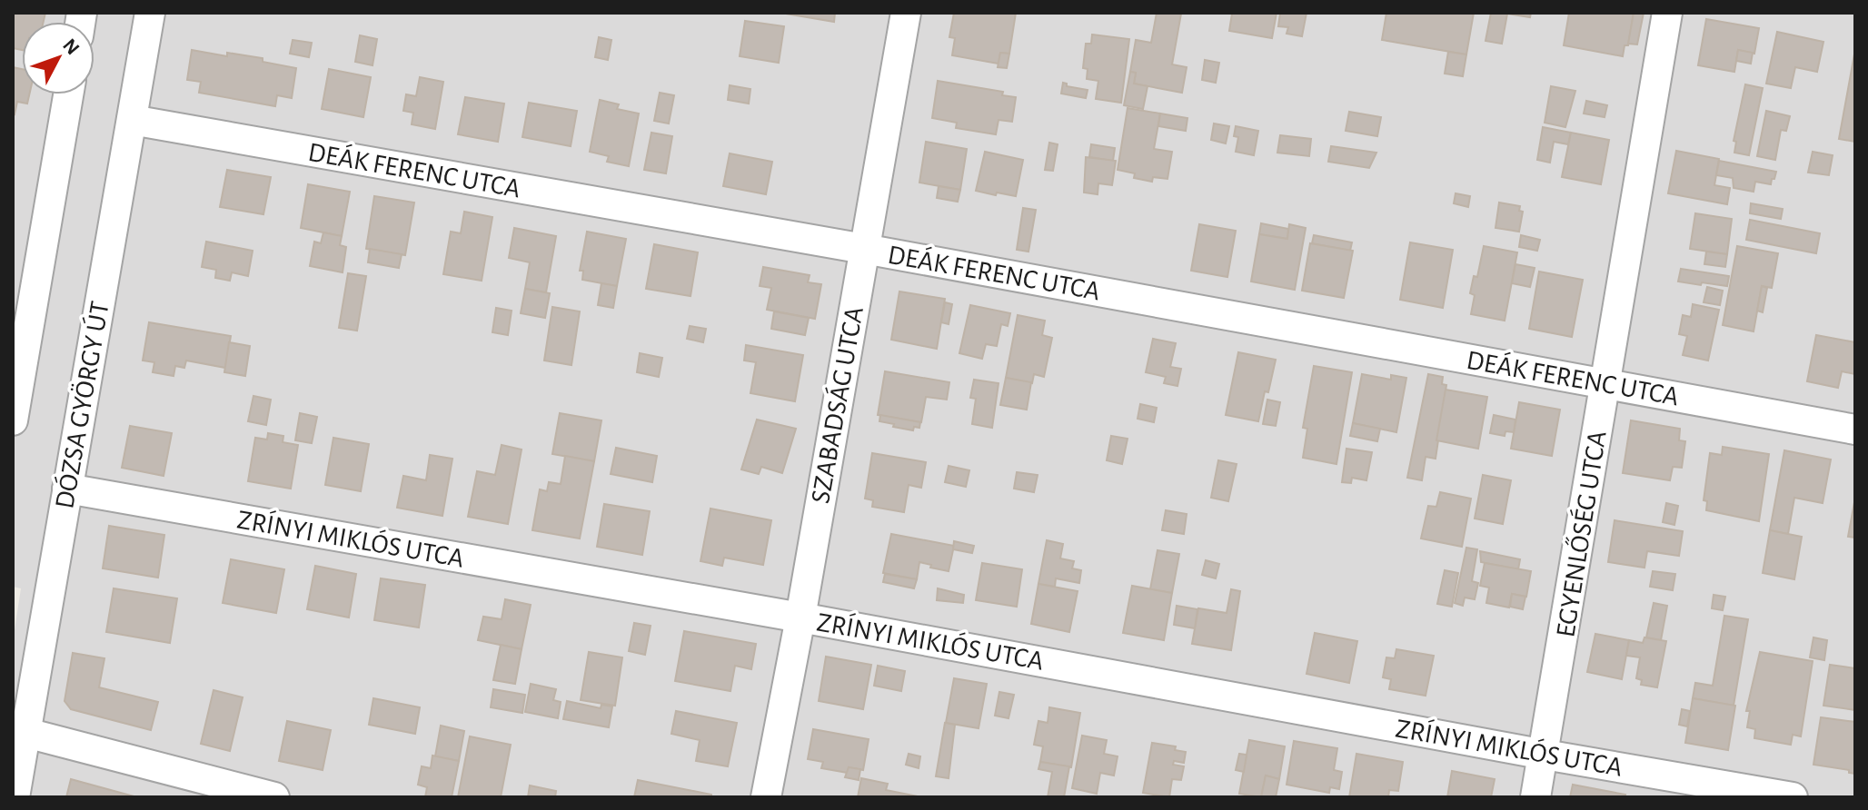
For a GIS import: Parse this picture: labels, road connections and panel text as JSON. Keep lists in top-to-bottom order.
{
  "streets": {
    "street": [
      "DEÁK FERENC UTCA",
      "DÓZSA GYÖRGY ÚT",
      "SZABADSÁG UTCA",
      "EGYENLŐSÉG UTCA",
      "ZRÍNYI MIKLÓS UTCA"
    ]
  },
  "crossings": [
    ["DEÁK FERENC UTCA", "DÓZSA GYÖRGY ÚT"],
    ["DEÁK FERENC UTCA", "SZABADSÁG UTCA"],
    ["DEÁK FERENC UTCA", "EGYENLŐSÉG UTCA"],
    ["DÓZSA GYÖRGY ÚT", "ZRÍNYI MIKLÓS UTCA"],
    ["SZABADSÁG UTCA", "ZRÍNYI MIKLÓS UTCA"],
    ["EGYENLŐSÉG UTCA", "ZRÍNYI MIKLÓS UTCA"]
  ],
  "north": "top right"
}
